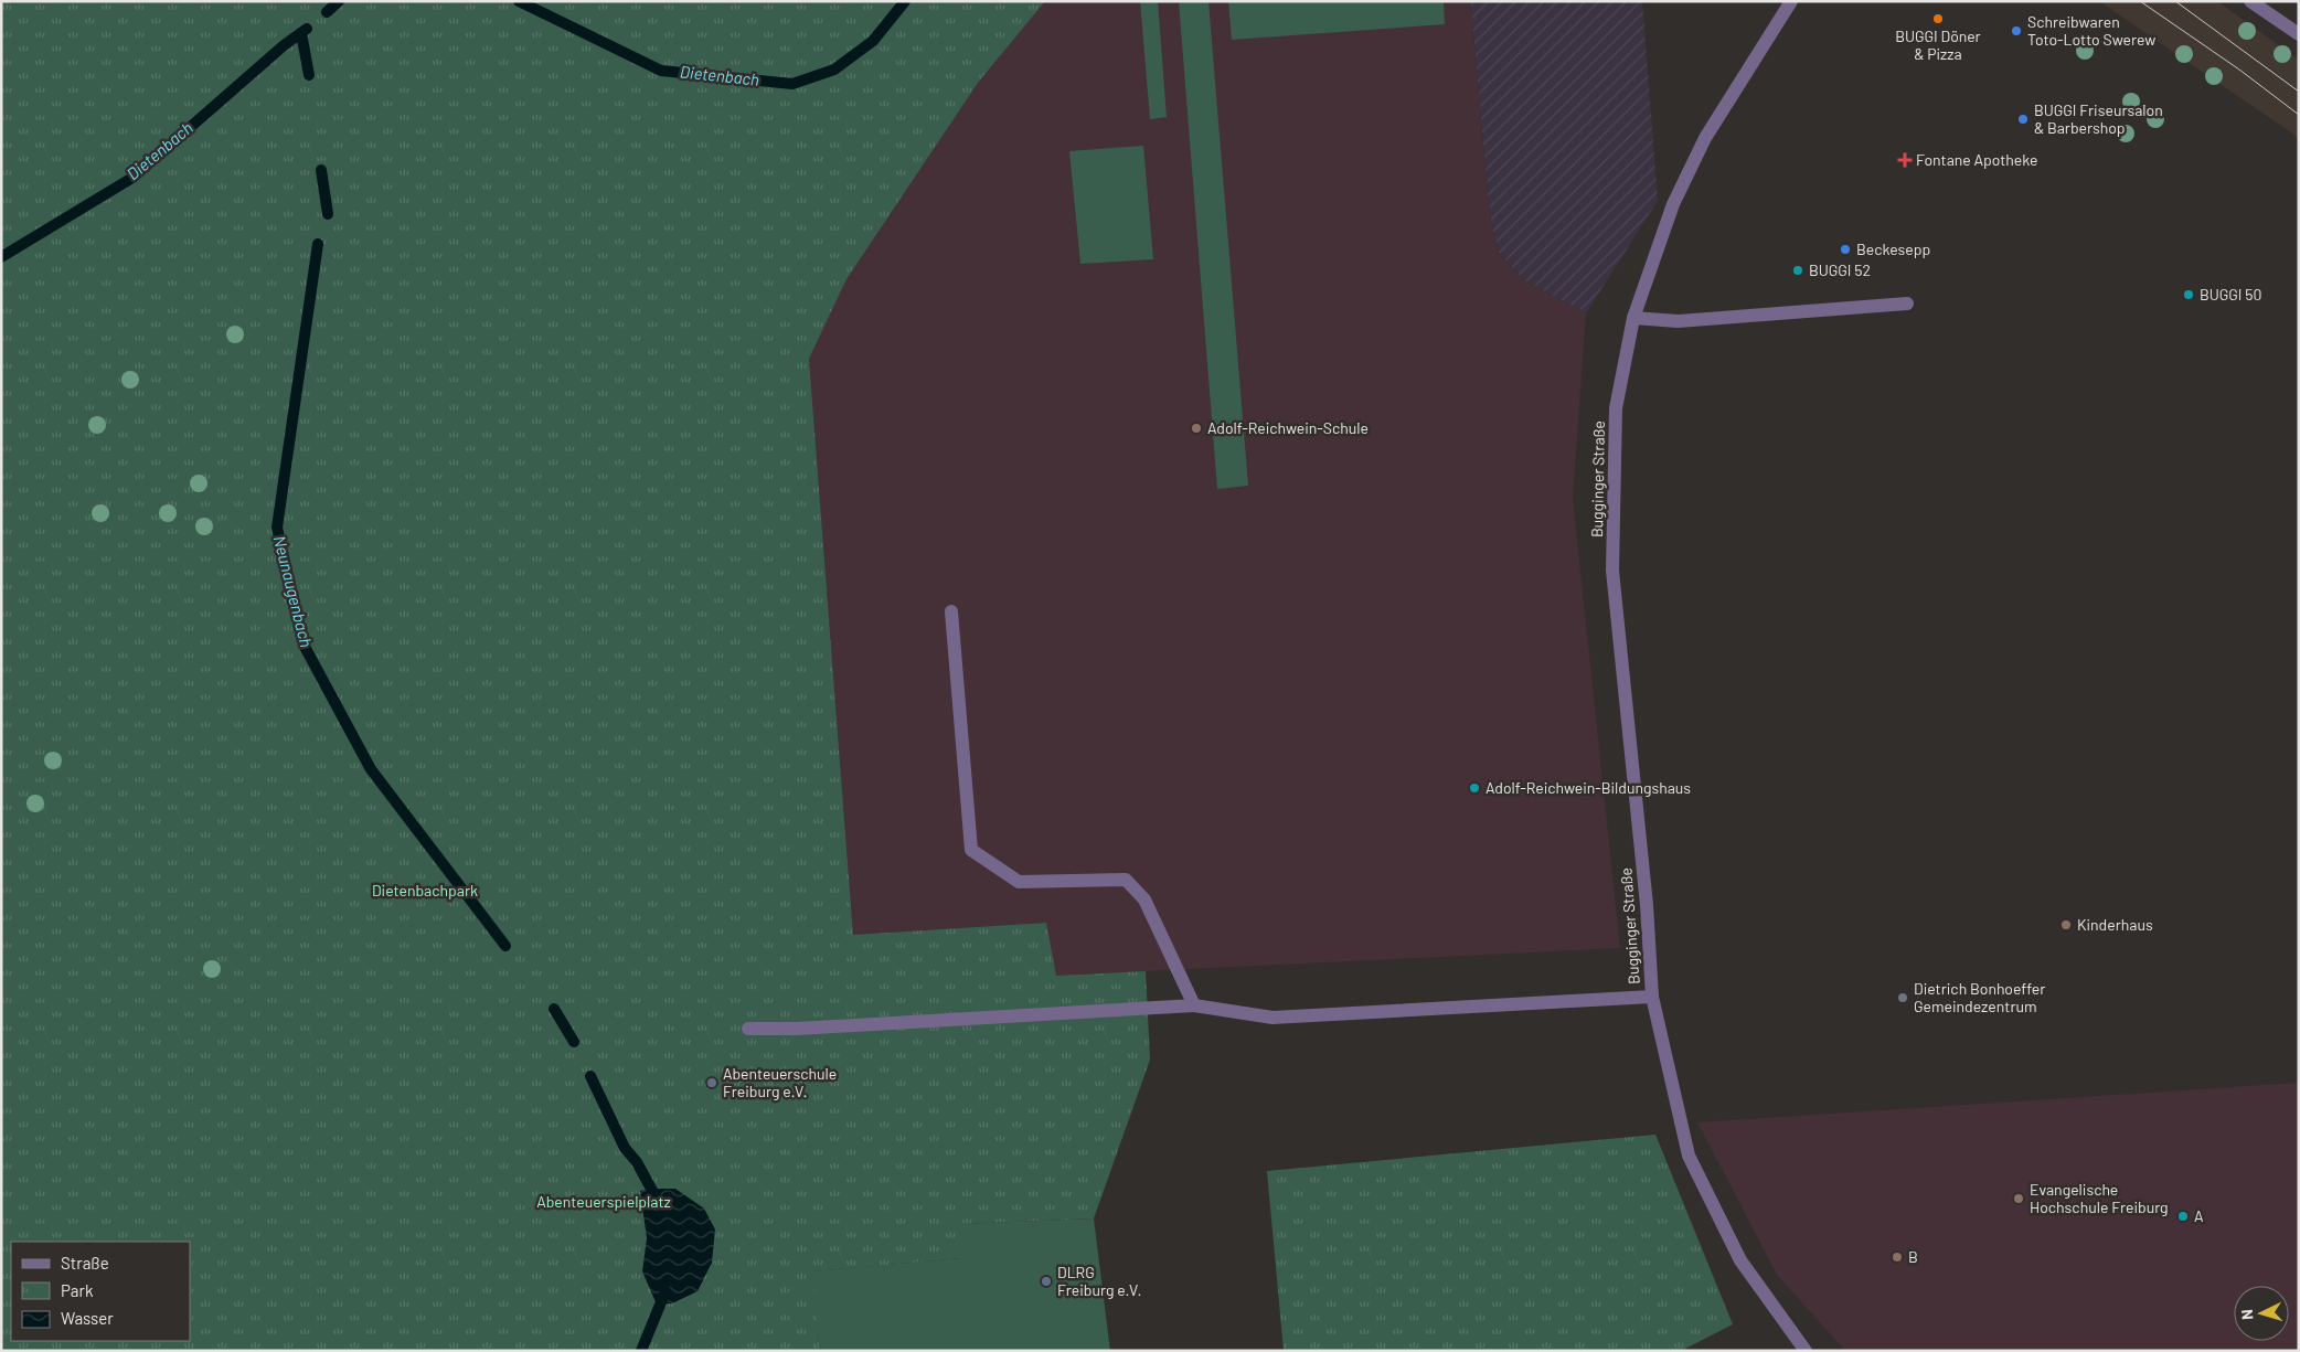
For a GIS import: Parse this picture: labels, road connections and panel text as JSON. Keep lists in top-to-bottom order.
{
  "streets": {
    "street": ["Bugginger Straße"]
  },
  "water": ["Dietenbach", "Neunaugenbach"],
  "parks": ["Dietenbachpark", "Abenteuerspielplatz"],
  "places": {
    "other": [
      "BUGGI Döner & Pizza",
      "Schreibwaren Toto-Lotto Swerew",
      "BUGGI Friseursalon & Barbershop",
      "Beckesepp",
      "BUGGI 52",
      "BUGGI 50",
      "Adolf-Reichwein-Schule",
      "Adolf-Reichwein-Bildungshaus",
      "Kinderhaus",
      "Dietrich Bonhoeffer Gemeindezentrum",
      "Abenteuerschule Freiburg e.V.",
      "Evangelische Hochschule Freiburg",
      "A",
      "B",
      "DLRG Freiburg e.V."
    ],
    "health": ["Fontane Apotheke"]
  },
  "legend": ["Straße", "Park", "Wasser"],
  "north": "left"
}
